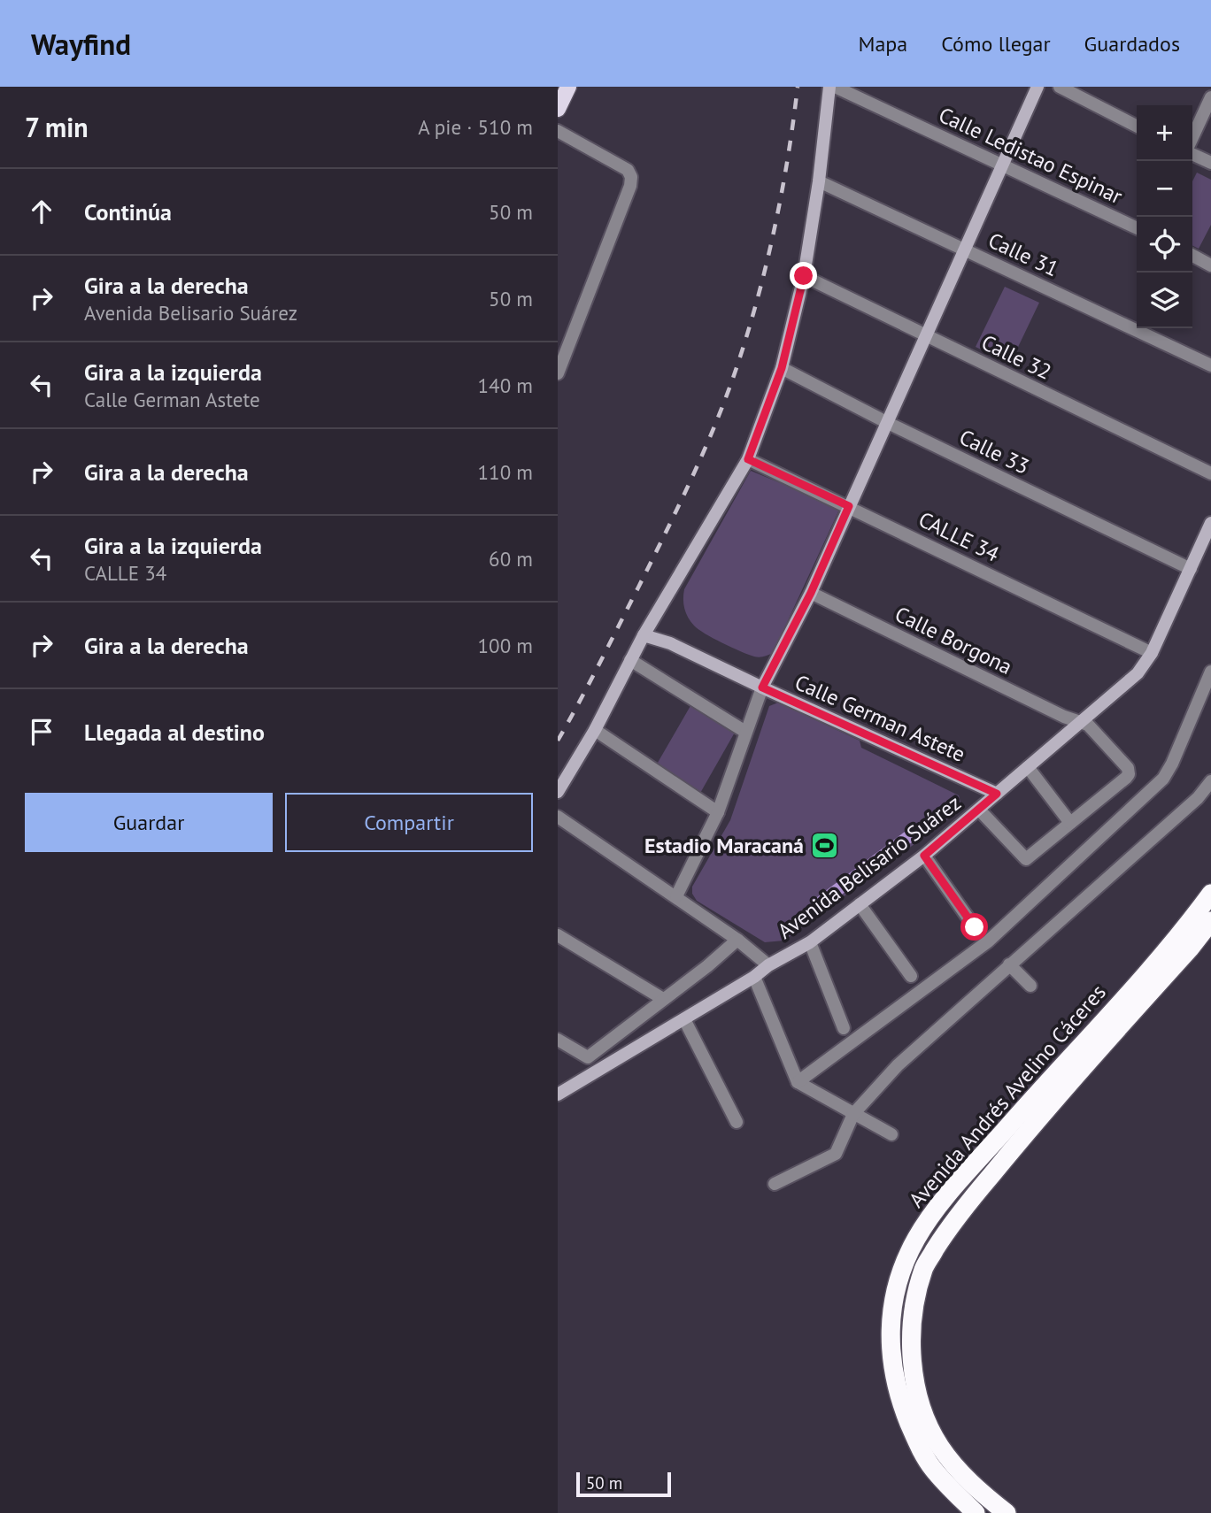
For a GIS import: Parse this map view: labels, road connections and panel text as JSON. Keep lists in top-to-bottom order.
{
  "streets": {
    "highway": ["Avenida Andrés Avelino Cáceres"],
    "street": [
      "Calle Ledistao Espinar",
      "Calle 31",
      "Calle 32",
      "Calle 33",
      "CALLE 34",
      "Calle Borgona",
      "Calle German Astete",
      "Avenida Belisario Suárez"
    ]
  },
  "crossings": [
    ["Calle 33", "Avenida Belisario Suárez"],
    ["CALLE 34", "Avenida Belisario Suárez"],
    ["Calle Borgona", "Avenida Belisario Suárez"],
    ["Calle German Astete", "Avenida Belisario Suárez"]
  ],
  "places": {
    "sports": ["Estadio Maracaná"]
  },
  "scale_bar": "50 m",
  "page": {
    "header": "Wayfind",
    "nav": ["Mapa", "Cómo llegar", "Guardados"],
    "heading": ["7 min", "A pie · 510 m"],
    "map_buttons": ["+", "−"],
    "list": [
      ["Continúa", "50 m"],
      ["Gira a la derecha", "Avenida Belisario Suárez", "50 m"],
      ["Gira a la izquierda", "Calle German Astete", "140 m"],
      ["Gira a la derecha", "110 m"],
      ["Gira a la izquierda", "CALLE 34", "60 m"],
      ["Gira a la derecha", "100 m"],
      "Llegada al destino"
    ],
    "buttons": ["Guardar", "Compartir"],
    "scale": "50 m"
  }
}
